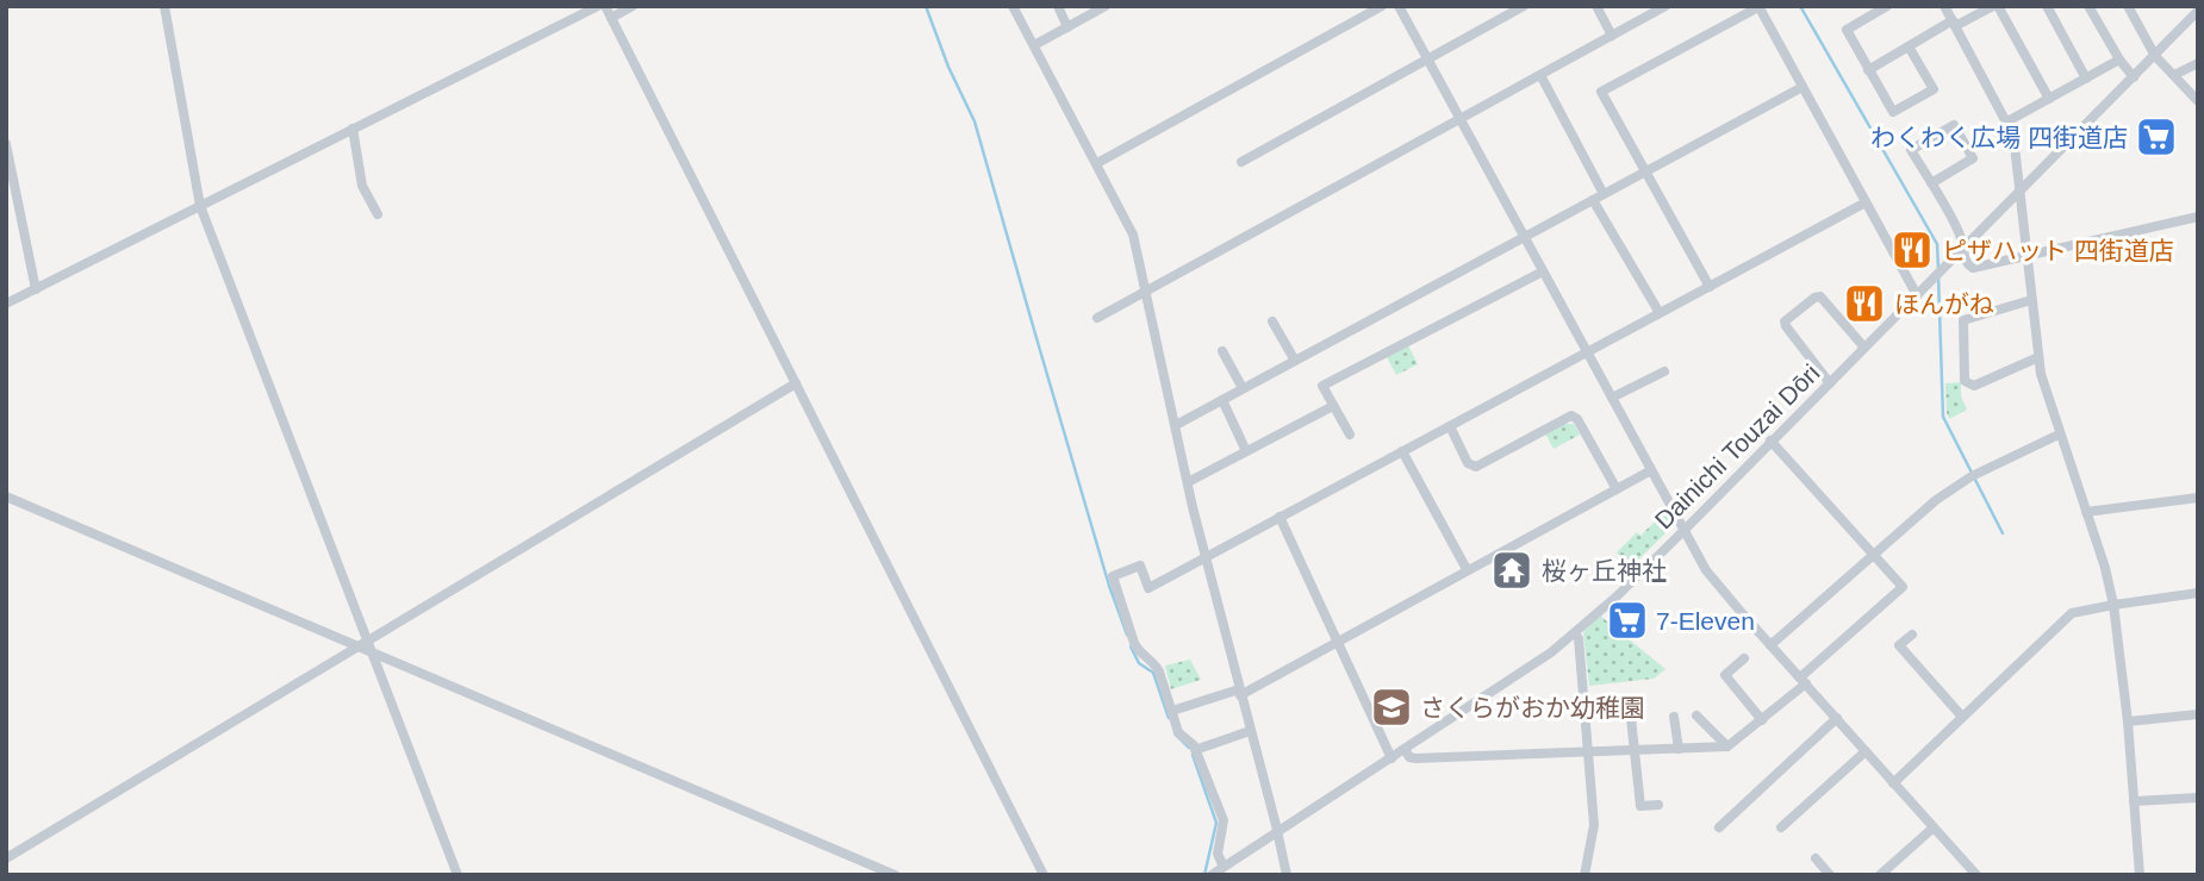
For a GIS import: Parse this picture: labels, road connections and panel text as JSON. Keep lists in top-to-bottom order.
{
  "streets": {
    "street": ["Dainichi Touzai Dōri"]
  },
  "places": {
    "supermarket": ["わくわく広場 四街道店", "7-Eleven"],
    "restaurant": ["ピザハット 四街道店", "ほんがね"],
    "temple": ["桜ヶ丘神社"],
    "school or university": ["さくらがおか幼稚園"]
  }
}
